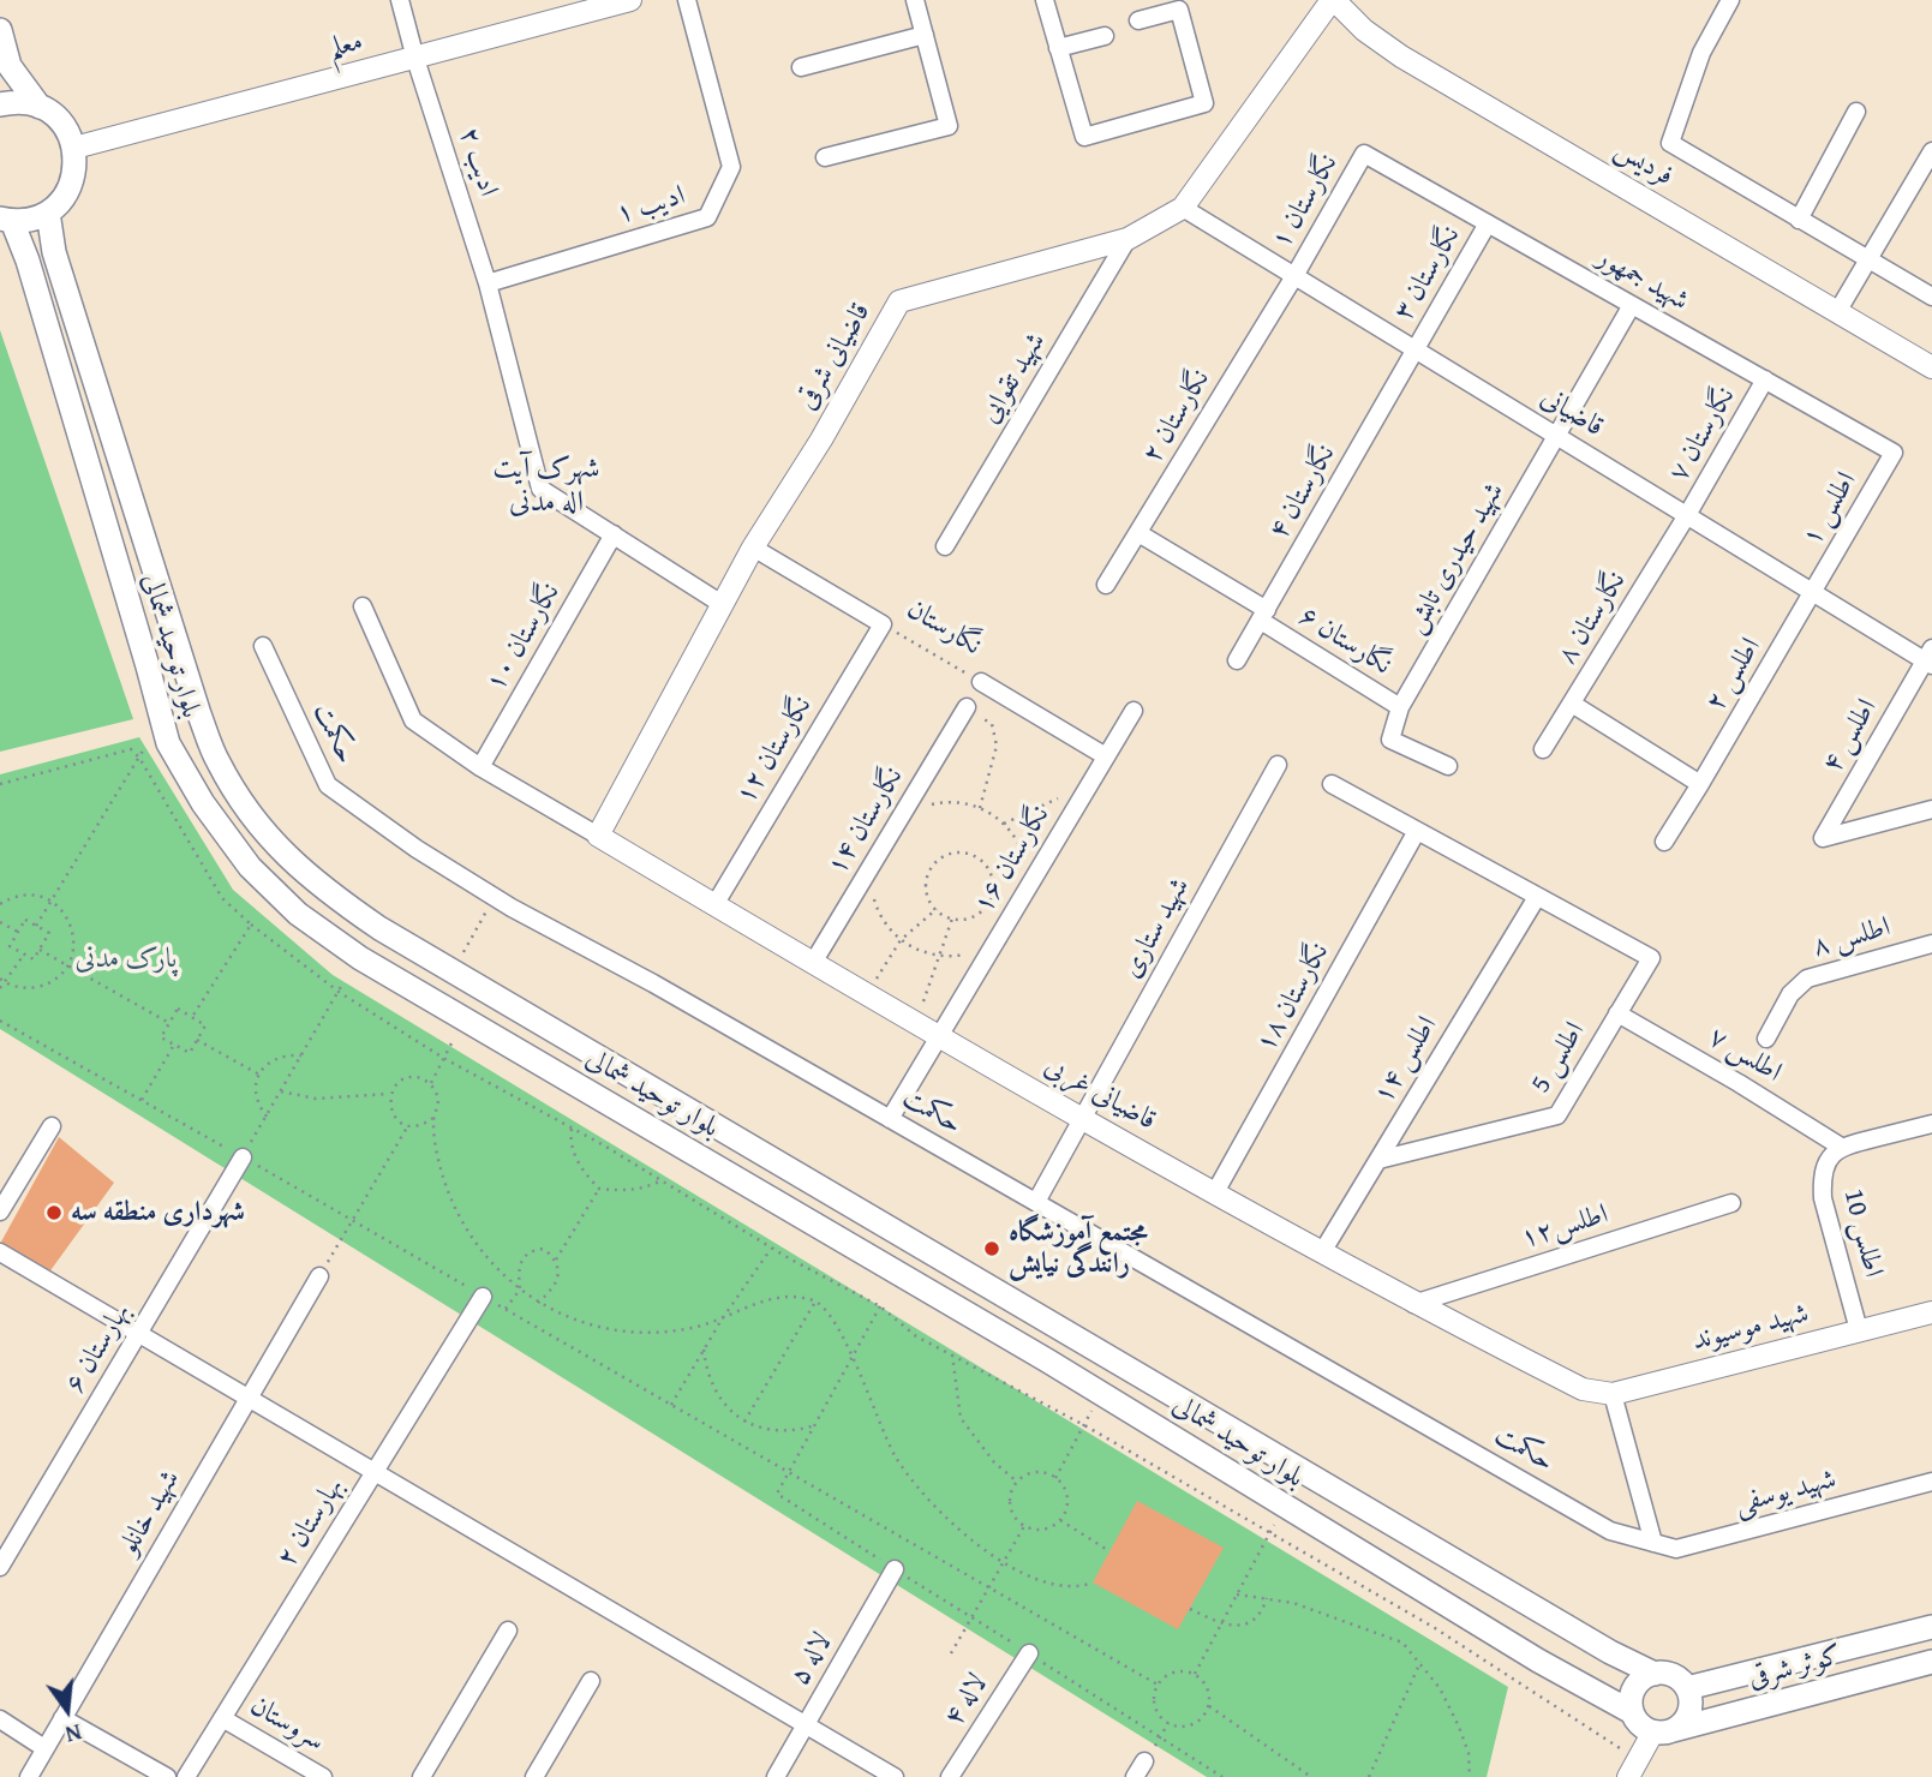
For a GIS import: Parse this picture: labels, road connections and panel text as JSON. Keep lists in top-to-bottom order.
{
  "streets": {
    "main road": ["بلوار توحید شمالی", "کوثر شرقی"],
    "street": [
      "معلم",
      "ادیب ۲",
      "فردیس",
      "نگارستان ۱",
      "ادیب ۱",
      "نگارستان ۳",
      "شهید جمهور",
      "قاضیانی شرقی",
      "شهید تقوایی",
      "قاضیانی",
      "نگارستان ۲",
      "نگارستان ۷",
      "نگارستان ۴",
      "اطلس ۱",
      "شهید حیدری تابش",
      "نگارستان ۸",
      "نگارستان",
      "نگارستان ۱۰",
      "نگارستان ۶",
      "اطلس ۲",
      "حکمت",
      "اطلس ۴",
      "نگارستان ۱۲",
      "نگارستان ۱۴",
      "نگارستان ۱۶",
      "شهید ستاری",
      "اطلس ۸",
      "نگارستان ۱۸",
      "اطلس ۷",
      "اطلس 5",
      "اطلس ۱۴",
      "قاضیانی غربی",
      "اطلس۱۲",
      "اطلس 10",
      "شهید موسیوند",
      "بهارستان ۶",
      "شهید یوسفی",
      "شهید خانلو",
      "بهارستان ۲",
      "لاله ۵",
      "لاله ۴",
      "سروستان"
    ]
  },
  "crossings": [
    ["معلم", "ادیب ۲"],
    ["ادیب ۲", "ادیب ۱"],
    ["ادیب ۲", "قاضیانی شرقی"],
    ["ادیب ۲", "نگارستان ۱۰"],
    ["فردیس", "قاضیانی شرقی"],
    ["نگارستان ۱", "شهید جمهور"],
    ["نگارستان ۱", "قاضیانی"],
    ["نگارستان ۱", "نگارستان ۲"],
    ["نگارستان ۳", "شهید جمهور"],
    ["نگارستان ۳", "قاضیانی"],
    ["نگارستان ۳", "نگارستان ۴"],
    ["شهید جمهور", "نگارستان ۷"],
    ["شهید جمهور", "اطلس ۱"],
    ["شهید جمهور", "شهید حیدری تابش"],
    ["قاضیانی شرقی", "شهید تقوایی"],
    ["قاضیانی شرقی", "قاضیانی"],
    ["قاضیانی شرقی", "نگارستان"],
    ["قاضیانی شرقی", "قاضیانی غربی"],
    ["قاضیانی", "نگارستان ۲"],
    ["قاضیانی", "نگارستان ۷"],
    ["قاضیانی", "نگارستان ۴"],
    ["قاضیانی", "اطلس ۱"],
    ["قاضیانی", "شهید حیدری تابش"],
    ["قاضیانی", "نگارستان ۸"],
    ["قاضیانی", "اطلس ۲"],
    ["قاضیانی", "اطلس ۴"],
    ["نگارستان ۲", "نگارستان ۶"],
    ["نگارستان ۷", "نگارستان ۸"],
    ["نگارستان ۴", "نگارستان ۶"],
    ["اطلس ۱", "اطلس ۲"],
    ["شهید حیدری تابش", "نگارستان ۶"],
    ["نگارستان", "نگارستان ۱۲"],
    ["نگارستان", "نگارستان ۱۶"],
    ["بلوار توحید شمالی", "کوثر شرقی"],
    ["حکمت", "نگارستان ۱۶"],
    ["حکمت", "شهید ستاری"],
    ["حکمت", "شهید یوسفی"],
    ["نگارستان ۱۲", "قاضیانی غربی"],
    ["نگارستان ۱۴", "قاضیانی غربی"],
    ["نگارستان ۱۶", "قاضیانی غربی"],
    ["شهید ستاری", "قاضیانی غربی"],
    ["نگارستان ۱۸", "قاضیانی غربی"],
    ["اطلس ۷", "اطلس 5"],
    ["اطلس ۷", "اطلس 10"],
    ["اطلس 5", "اطلس ۱۴"],
    ["اطلس ۱۴", "قاضیانی غربی"],
    ["قاضیانی غربی", "اطلس۱۲"],
    ["قاضیانی غربی", "شهید موسیوند"],
    ["اطلس 10", "شهید موسیوند"],
    ["بهارستان ۲", "سروستان"]
  ],
  "districts": ["شهرک آیت اله مدنی"],
  "parks": ["پارک مدنی"],
  "places": ["شهرداری منطقه سه", "مجتمع آموزشگاه رانندگی نیایش"],
  "north": "bottom"
}
